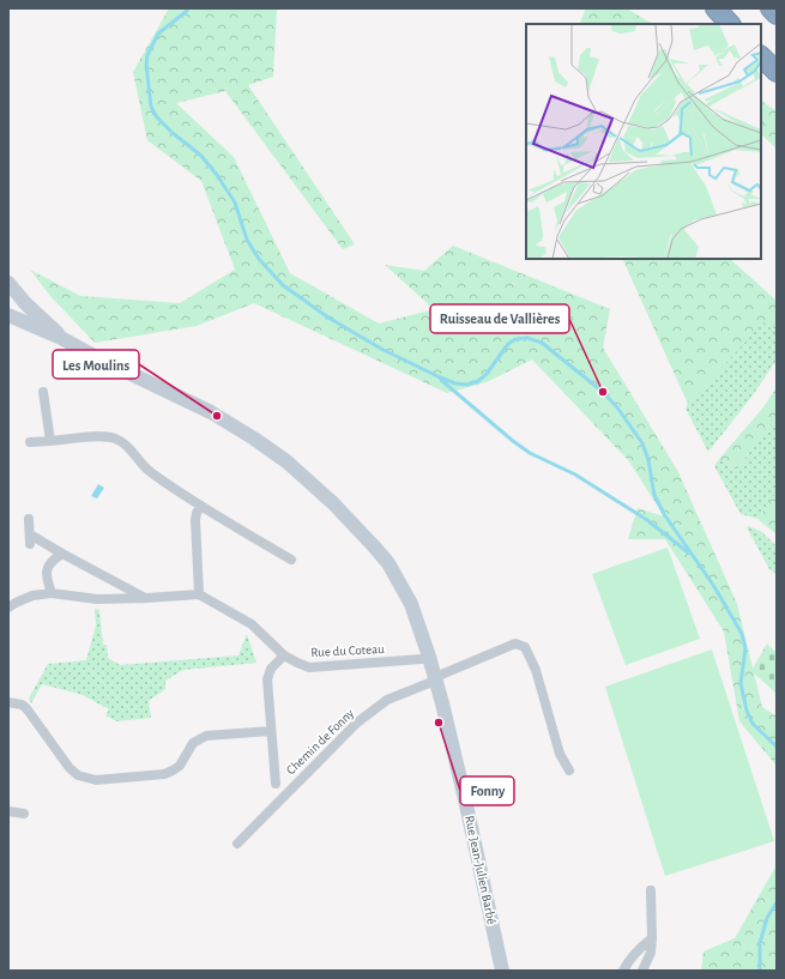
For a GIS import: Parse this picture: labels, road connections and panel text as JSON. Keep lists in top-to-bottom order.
{
  "streets": {
    "main road": ["Rue Jean-Julien Barbé"],
    "street": ["Rue du Coteau", "Chemin de Fonny"]
  },
  "crossings": [
    ["Rue du Coteau", "Rue Jean-Julien Barbé"],
    ["Chemin de Fonny", "Rue Jean-Julien Barbé"]
  ],
  "places": ["Ruisseau de Vallières", "Les Moulins", "Fonny"]
}
